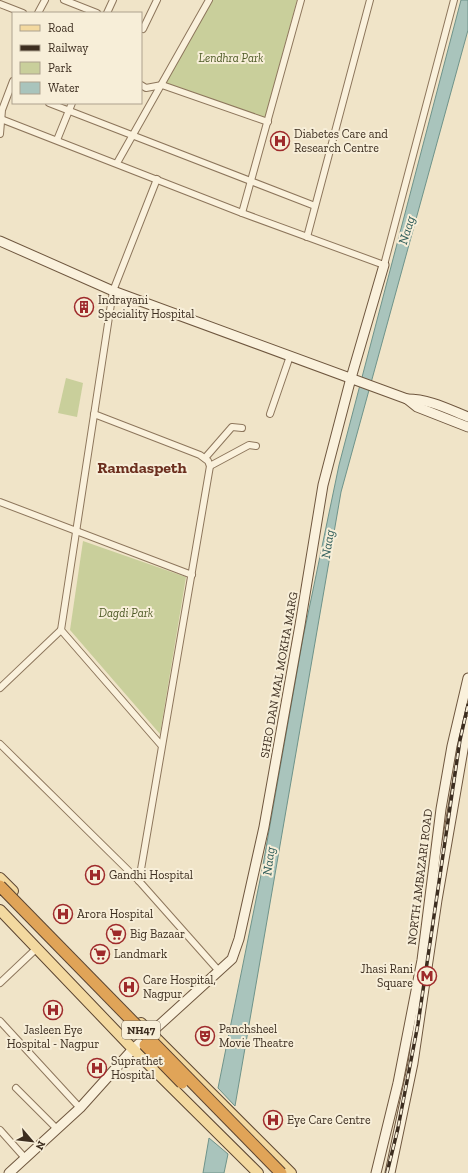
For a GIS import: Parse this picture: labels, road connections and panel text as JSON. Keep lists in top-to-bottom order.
{
  "streets": {
    "highway": ["NH47"],
    "street": ["SHEO DAN MAL MOKHA MARG", "NORTH AMBAZARI ROAD"]
  },
  "districts": ["Ramdaspeth"],
  "water": ["Naag"],
  "parks": ["Lendhra Park", "Dagdi Park"],
  "places": {
    "hospital": [
      "Diabetes Care and Research Centre",
      "Gandhi Hospital",
      "Arora Hospital",
      "Care Hospital, Nagpur",
      "Jasleen Eye Hospital - Nagpur",
      "Suprathet Hospital",
      "Eye Care Centre"
    ],
    "building": ["Indrayani Speciality Hospital"],
    "supermarket": ["Big Bazaar", "Landmark"],
    "metro station": ["Jhasi Rani Square"],
    "theatre": ["Panchsheel Movie Theatre"]
  },
  "legend": [
    "Road",
    "Railway",
    "Park",
    "Water"
  ],
  "north": "bottom right"
}
